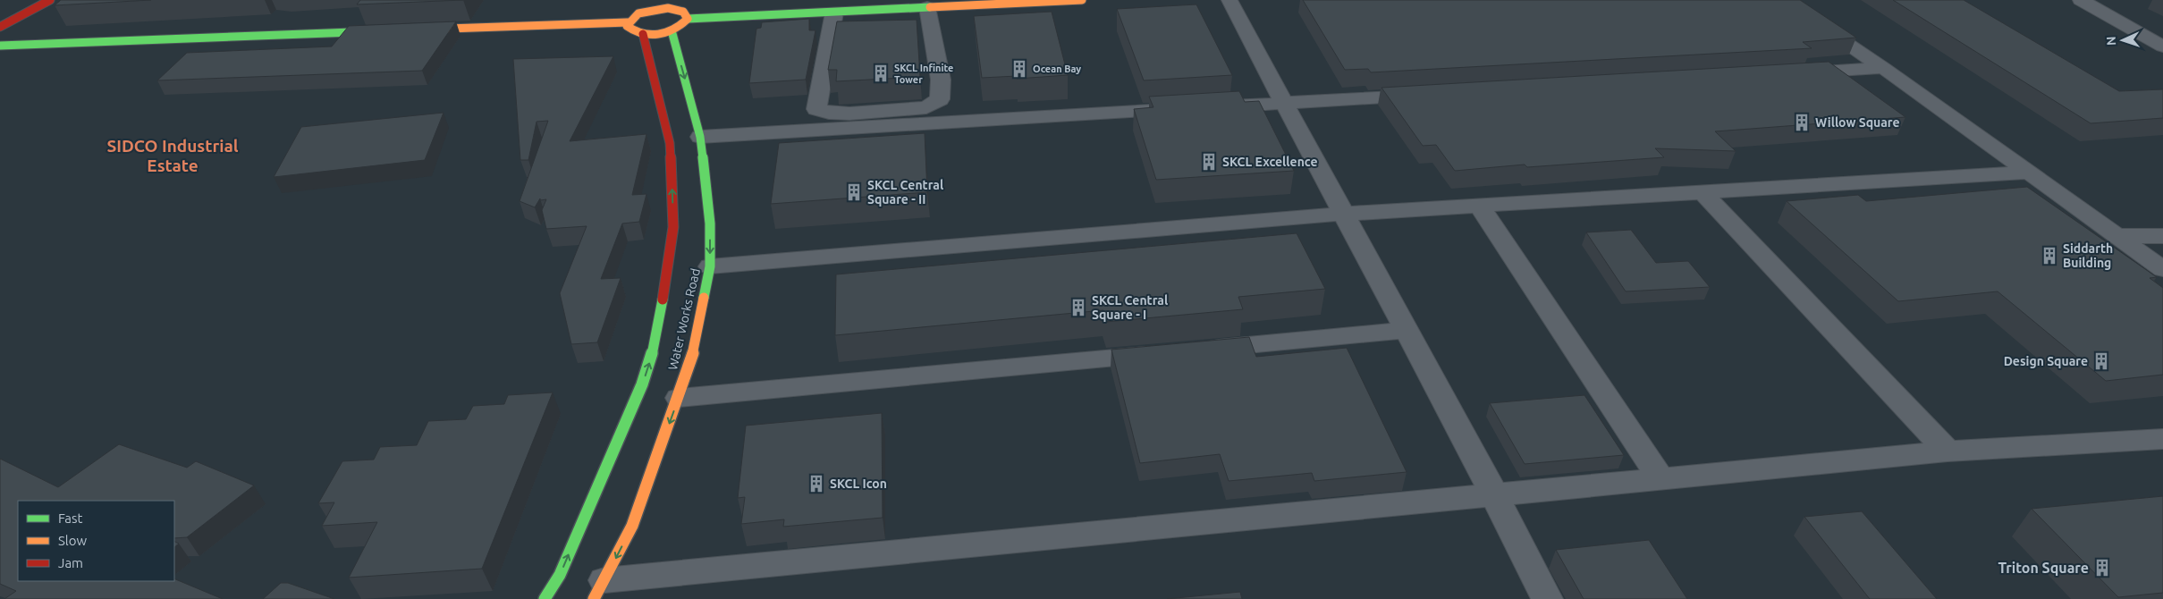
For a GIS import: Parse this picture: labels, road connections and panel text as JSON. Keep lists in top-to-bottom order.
{
  "streets": {
    "main road": ["Water Works Road"]
  },
  "districts": ["SIDCO Industrial Estate"],
  "places": {
    "building": [
      "Ocean Bay",
      "SKCL Infinite Tower",
      "Willow Square",
      "SKCL Excellence",
      "SKCL Central Square - II",
      "Siddarth Building",
      "SKCL Central Square - I",
      "Design Square",
      "SKCL Icon",
      "Triton Square"
    ]
  },
  "legend": ["Fast", "Slow", "Jam"],
  "north": "left"
}
